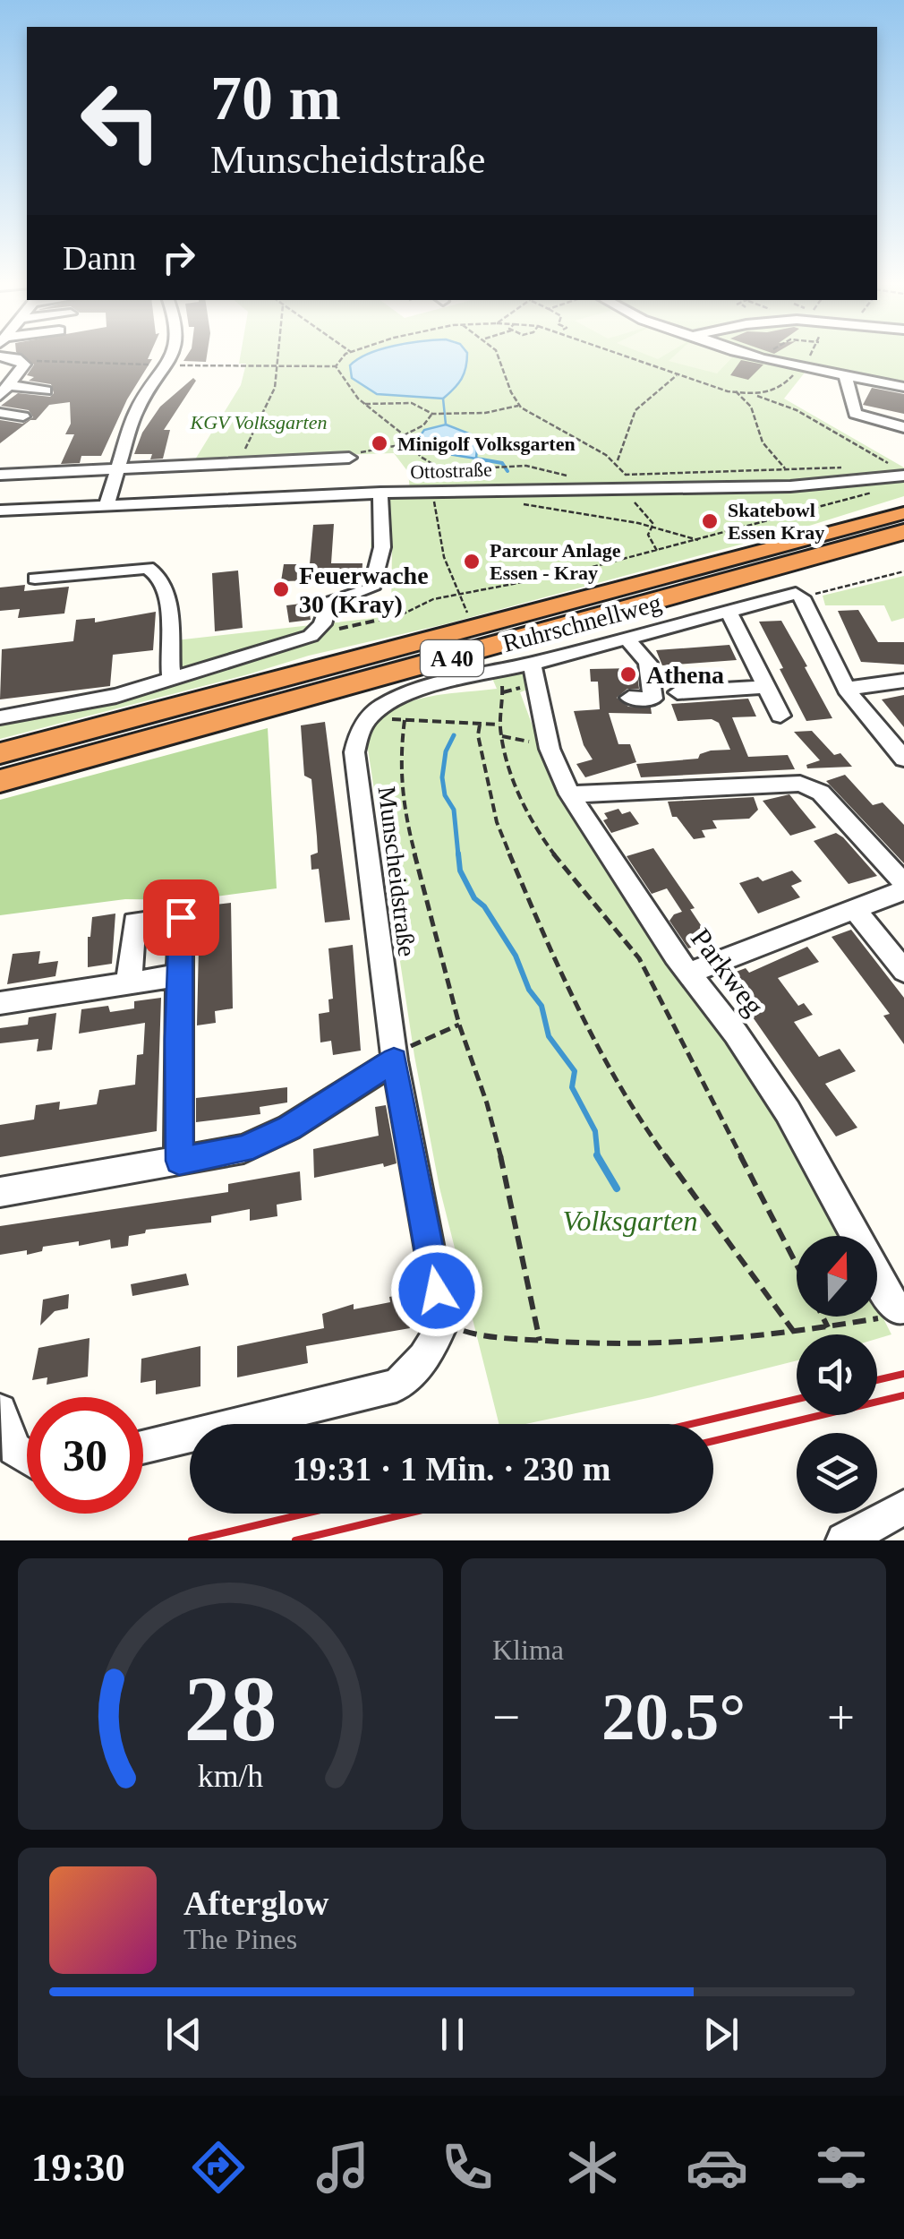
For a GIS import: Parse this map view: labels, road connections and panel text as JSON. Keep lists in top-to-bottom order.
{
  "streets": {
    "highway": ["Ruhrschnellweg", "A 40"],
    "street": ["Ottostraße", "Munscheidstraße", "Parkweg"]
  },
  "crossings": [
    ["Munscheidstraße", "Parkweg"]
  ],
  "parks": ["KGV Volksgarten", "Volksgarten"],
  "places": [
    "Minigolf Volksgarten",
    "Skatebowl Essen Kray",
    "Parcour Anlage Essen - Kray",
    "Feuerwache 30 (Kray)",
    "Athena"
  ],
  "north": "top",
  "page": {
    "turn": ["70 m", "Munscheidstraße"],
    "then": "Dann",
    "limit": "30",
    "trip": "19:31 · 1 Min. · 230 m",
    "tile": "Klima",
    "heat": ["−", "20.5°", "+"],
    "song": ["Afterglow", "The Pines"],
    "tabs": "19:30",
    "gauge": ["28", "km/h"]
  }
}
